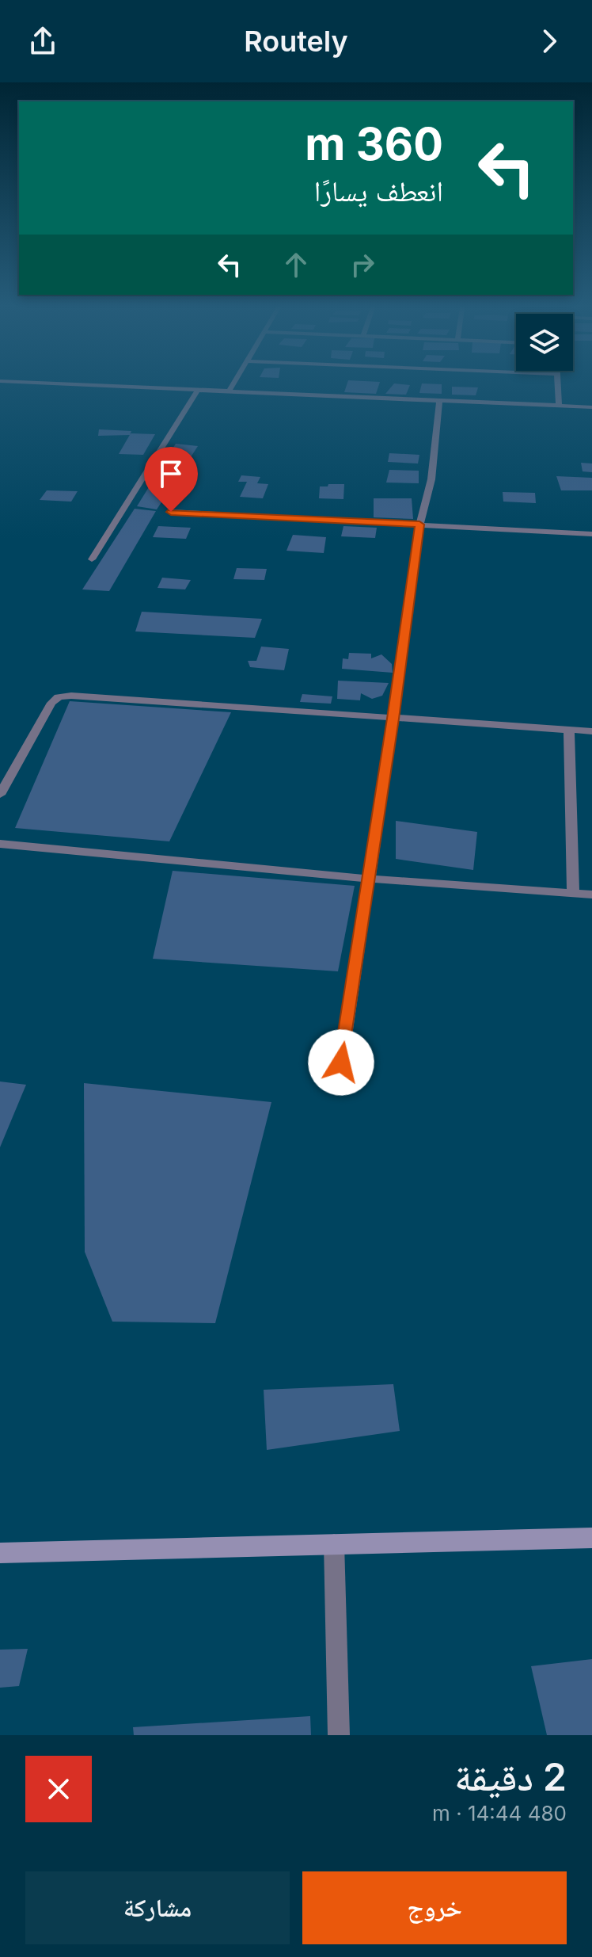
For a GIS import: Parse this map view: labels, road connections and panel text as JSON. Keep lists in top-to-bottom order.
{
  "page": {
    "header": "Routely",
    "turn": ["360 m", "انعطف يسارًا"],
    "heading": ["2 دقيقة", "480 m · 14:44"],
    "buttons": ["خروج", "مشاركة"]
  }
}
